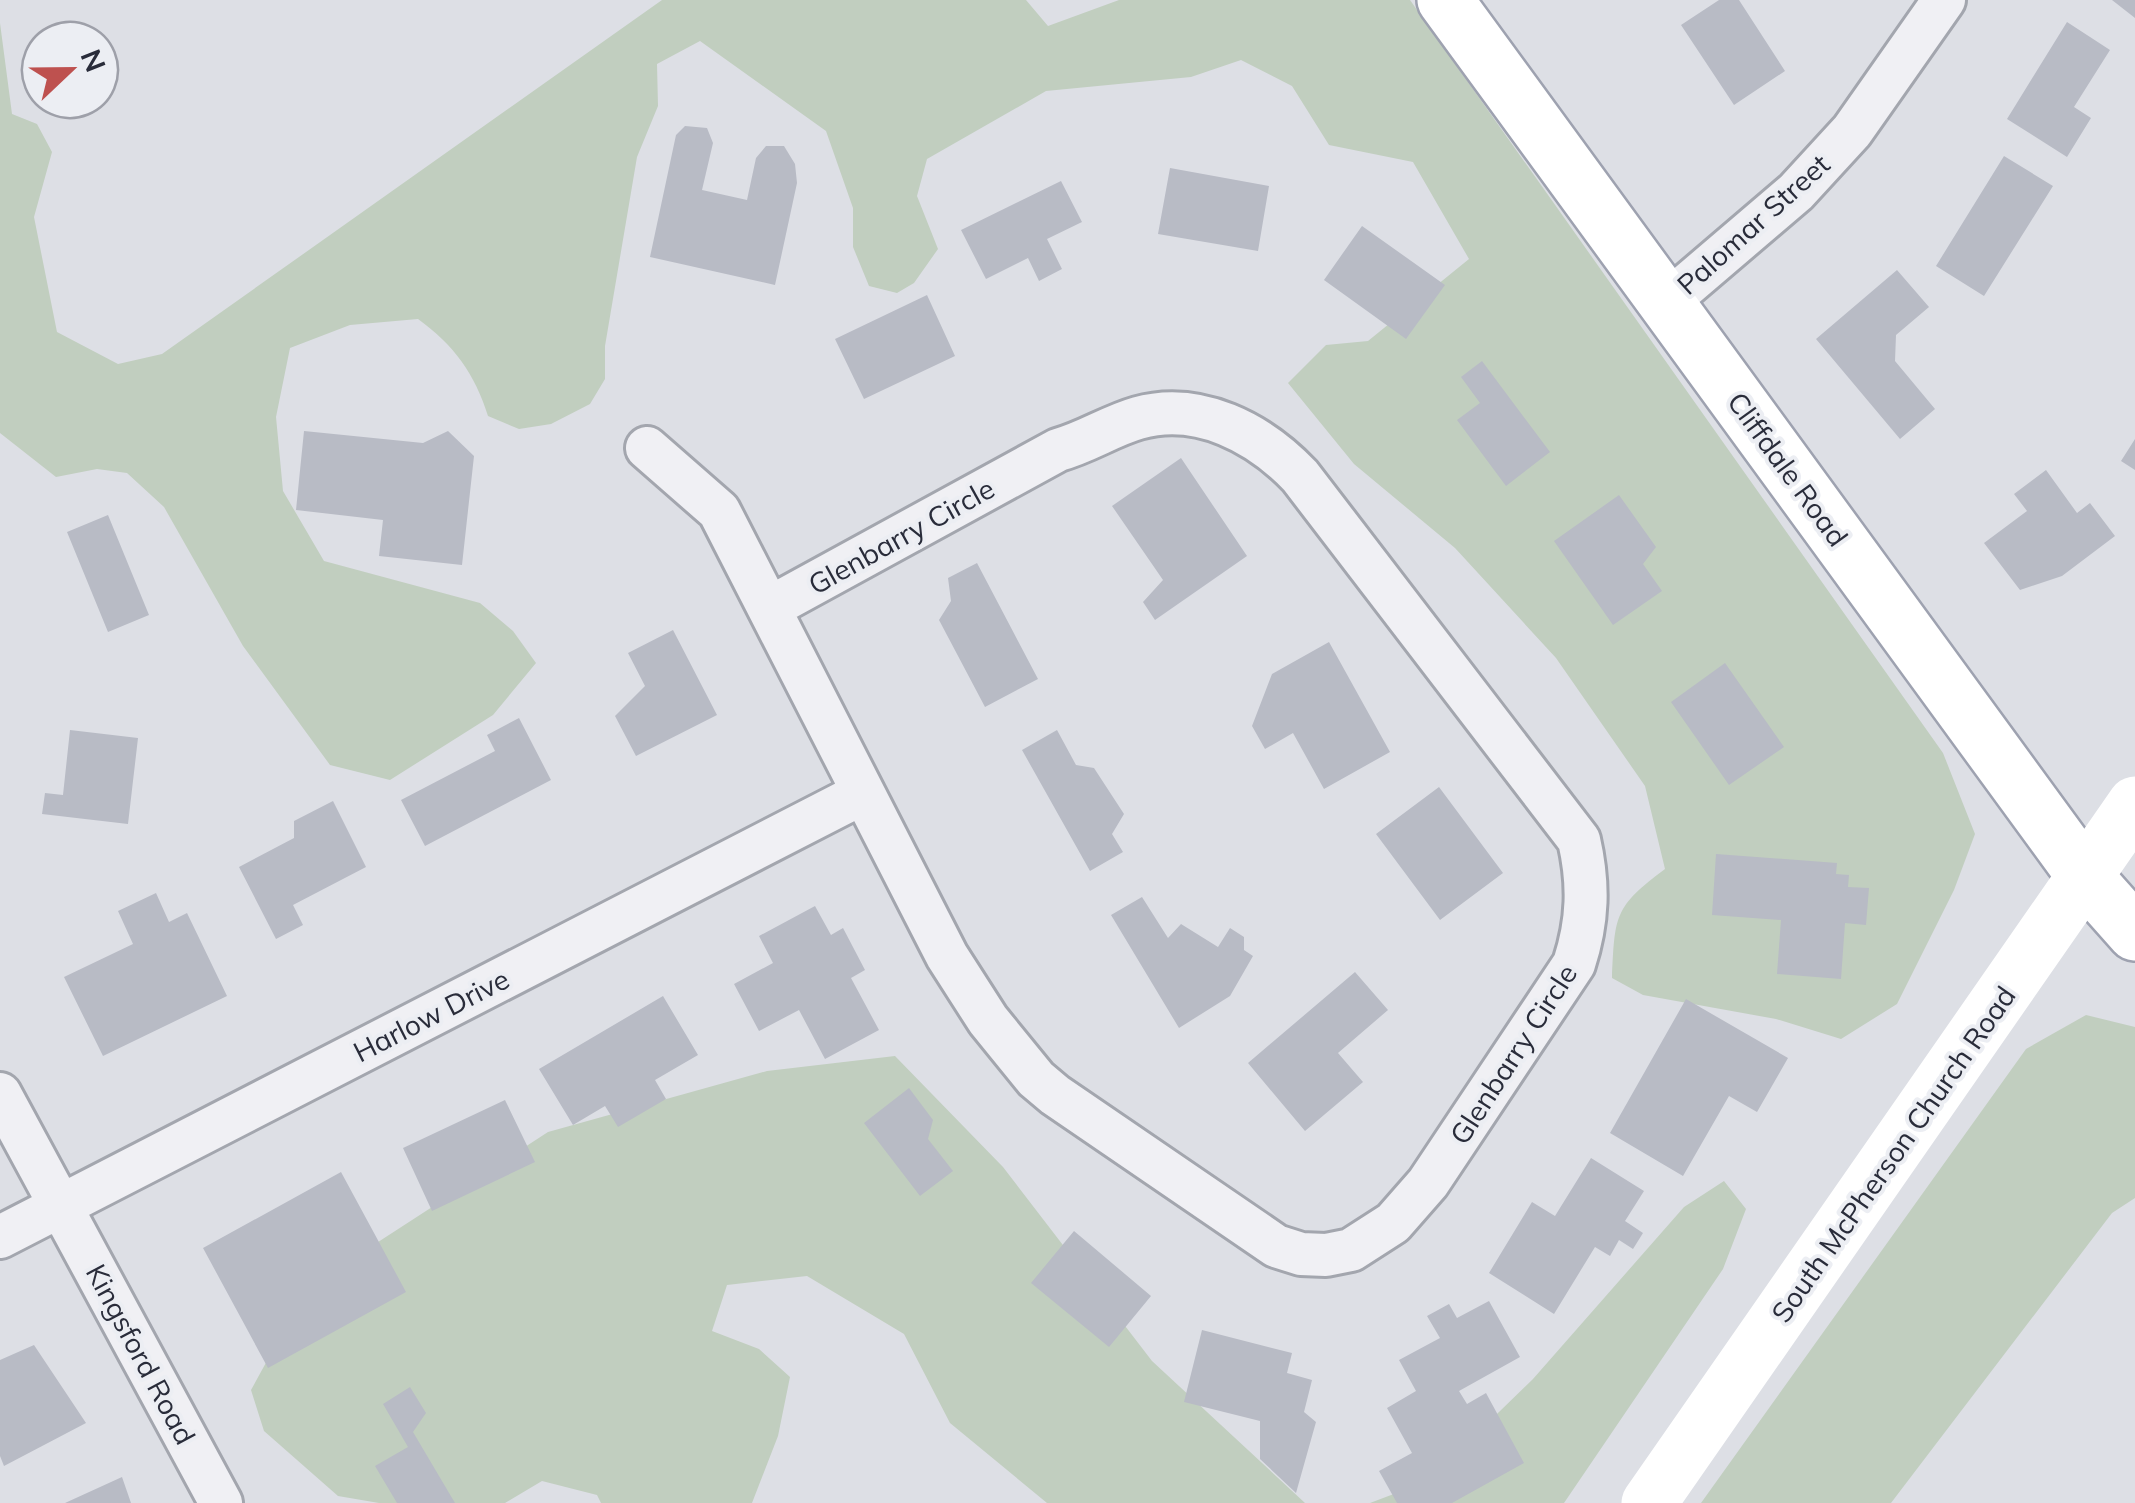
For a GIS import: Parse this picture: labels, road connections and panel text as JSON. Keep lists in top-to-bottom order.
{
  "streets": {
    "main road": ["Cliffdale Road", "South McPherson Church Road"],
    "street": [
      "Palomar Street",
      "Glenbarry Circle",
      "Harlow Drive",
      "Kingsford Road"
    ]
  },
  "crossings": [
    ["Palomar Street", "Cliffdale Road"],
    ["Cliffdale Road", "South McPherson Church Road"],
    ["Glenbarry Circle", "Harlow Drive"],
    ["Harlow Drive", "Kingsford Road"]
  ],
  "north": "right"
}
